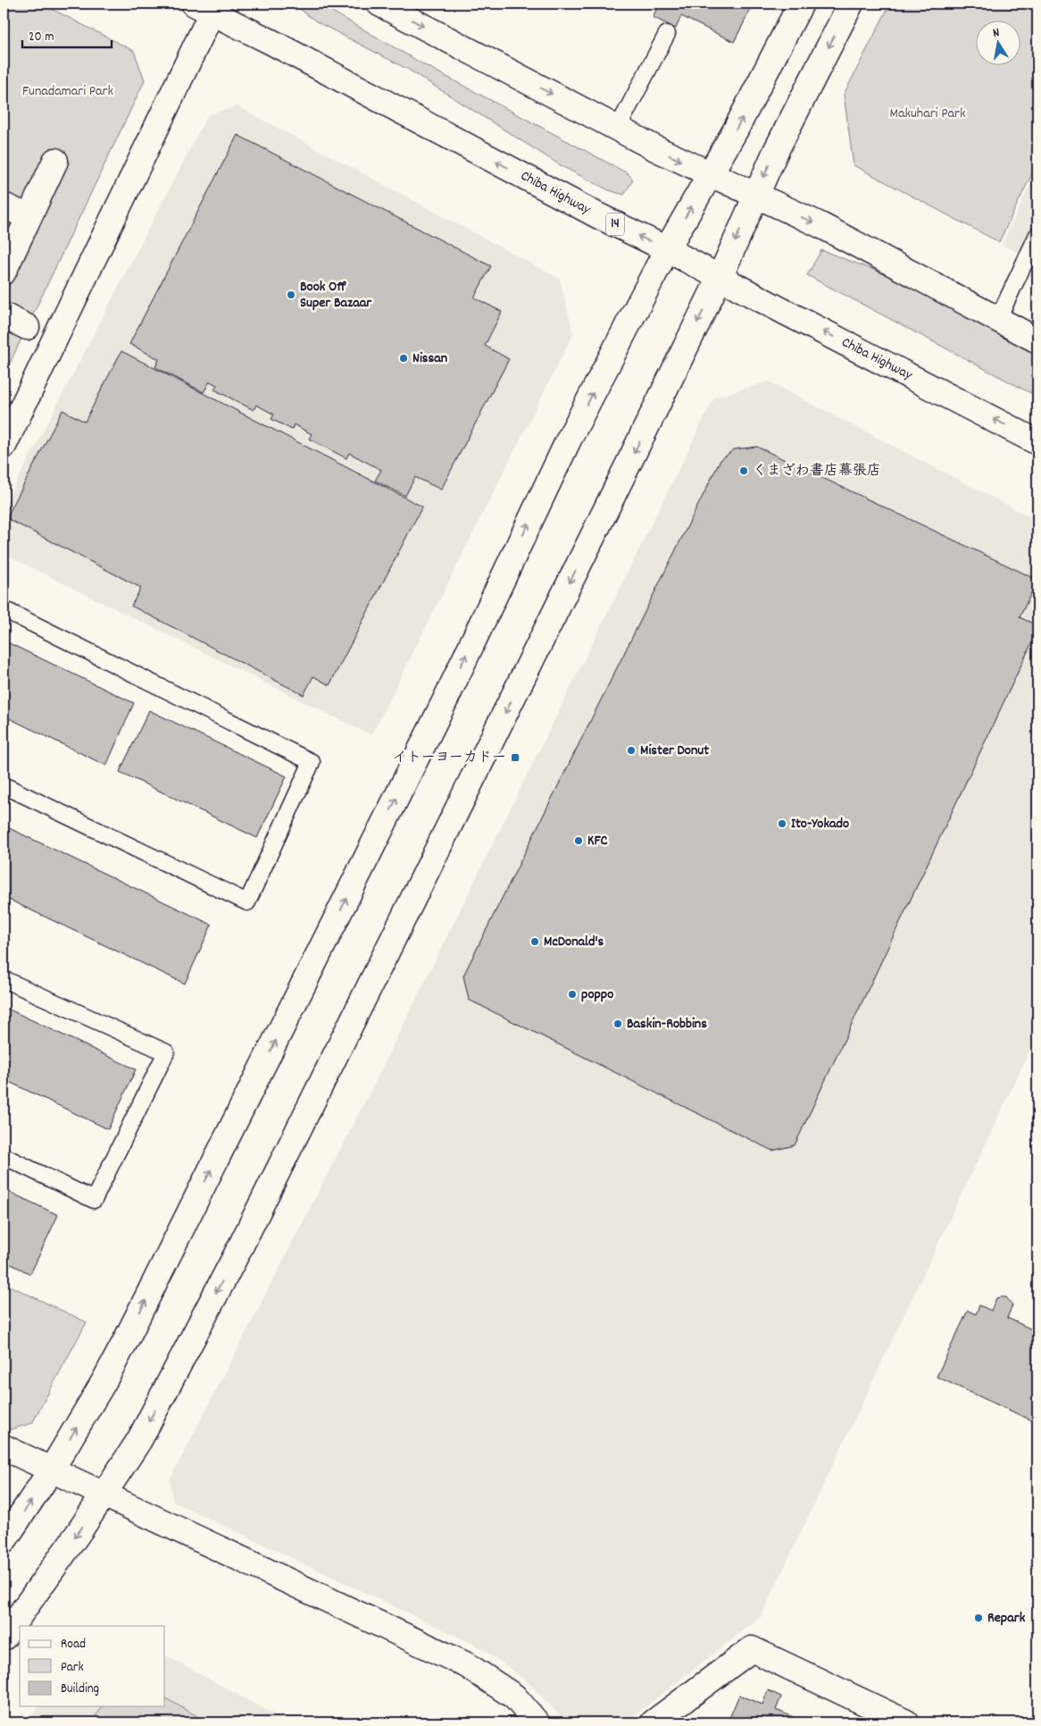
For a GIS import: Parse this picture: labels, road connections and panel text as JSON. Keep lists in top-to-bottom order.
{
  "streets": {
    "main road": ["Chiba Highway", "14"]
  },
  "parks": ["Funadamari Park", "Makuhari Park"],
  "places": {
    "other": [
      "Book Off Super Bazaar",
      "Nissan",
      "くまざわ書店幕張店",
      "Mister Donut",
      "Ito-Yokado",
      "KFC",
      "McDonald's",
      "poppo",
      "Baskin-Robbins",
      "Repark"
    ],
    "transit": ["イトーヨーカドー"]
  },
  "legend": ["Road", "Park", "Building"],
  "scale_bar": "20 m",
  "north": "top"
}
